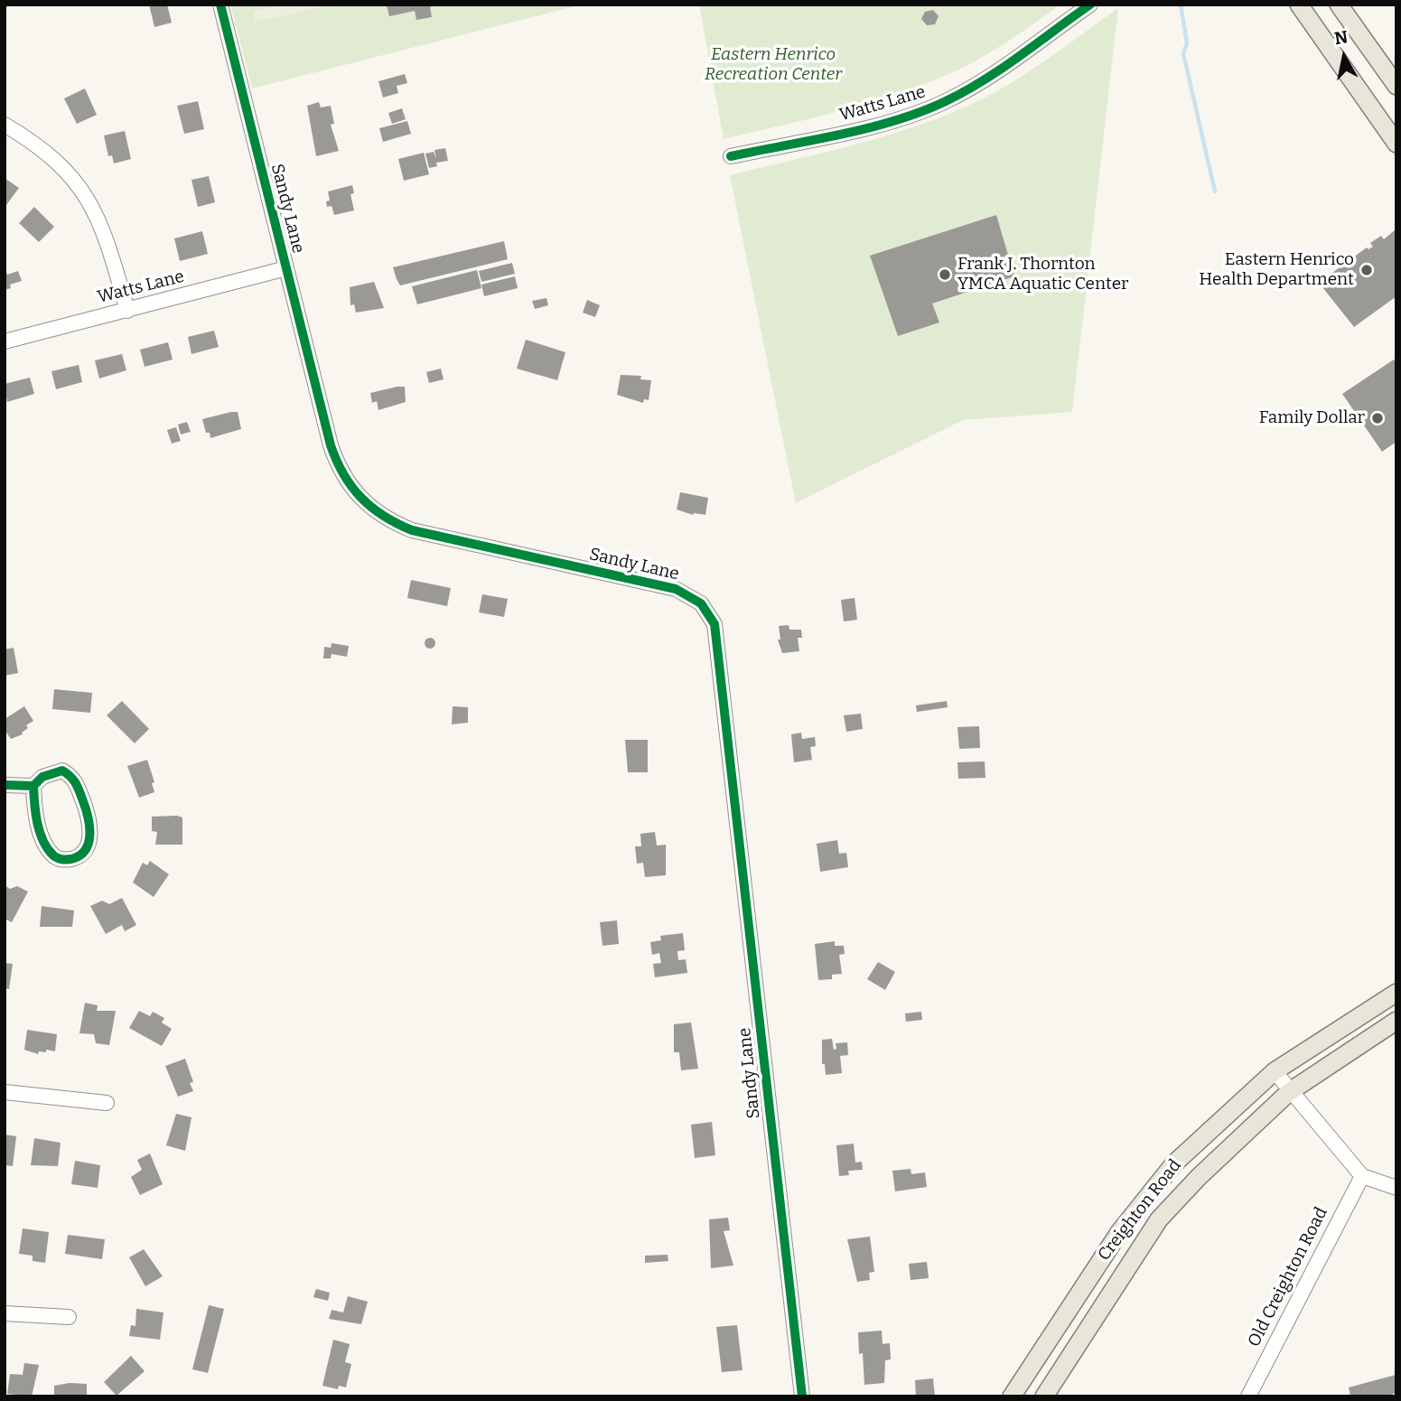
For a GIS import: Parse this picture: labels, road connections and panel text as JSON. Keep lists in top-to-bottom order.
{
  "streets": {
    "main road": ["Creighton Road"],
    "street": ["Watts Lane", "Sandy Lane", "Old Creighton Road"]
  },
  "crossings": [
    ["Watts Lane", "Sandy Lane"]
  ],
  "parks": ["Eastern Henrico Recreation Center"],
  "places": ["Eastern Henrico Health Department", "Frank J. Thornton YMCA Aquatic Center", "Family Dollar"],
  "north": "top"
}
